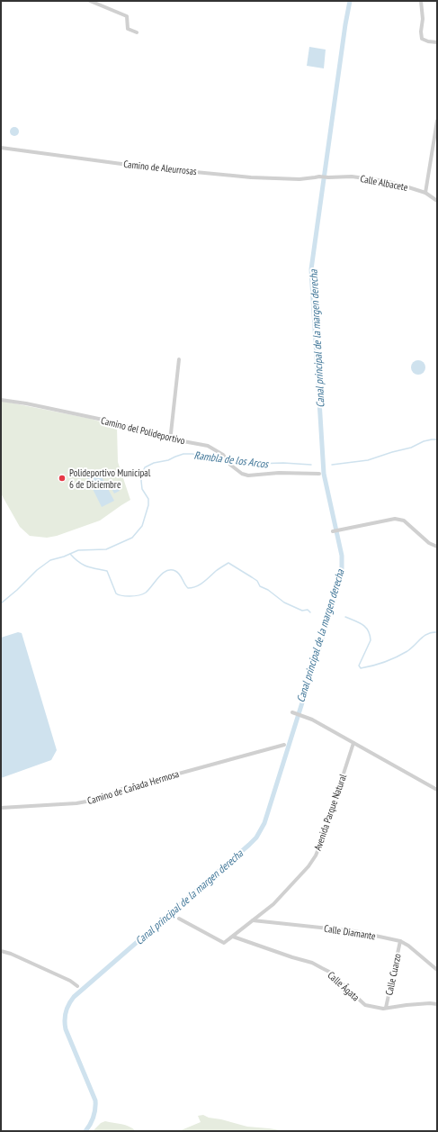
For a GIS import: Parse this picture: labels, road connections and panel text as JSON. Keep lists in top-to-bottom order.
{
  "streets": {
    "street": [
      "Camino de Aleurrosas",
      "Calle Albacete",
      "Camino del Polideportivo",
      "Camino de Cañada Hermosa",
      "Avenida Parque Natural",
      "Calle Diamante",
      "Calle Cuarzo",
      "Calle Ágata"
    ]
  },
  "crossings": [
    ["Camino de Aleurrosas", "Calle Albacete"],
    ["Avenida Parque Natural", "Calle Diamante"],
    ["Avenida Parque Natural", "Calle Ágata"],
    ["Calle Diamante", "Calle Cuarzo"],
    ["Calle Cuarzo", "Calle Ágata"]
  ],
  "water": ["Canal principal de la margen derecha", "Rambla de los Arcos"],
  "places": ["Polideportivo Municipal 6 de Diciembre"]
}
